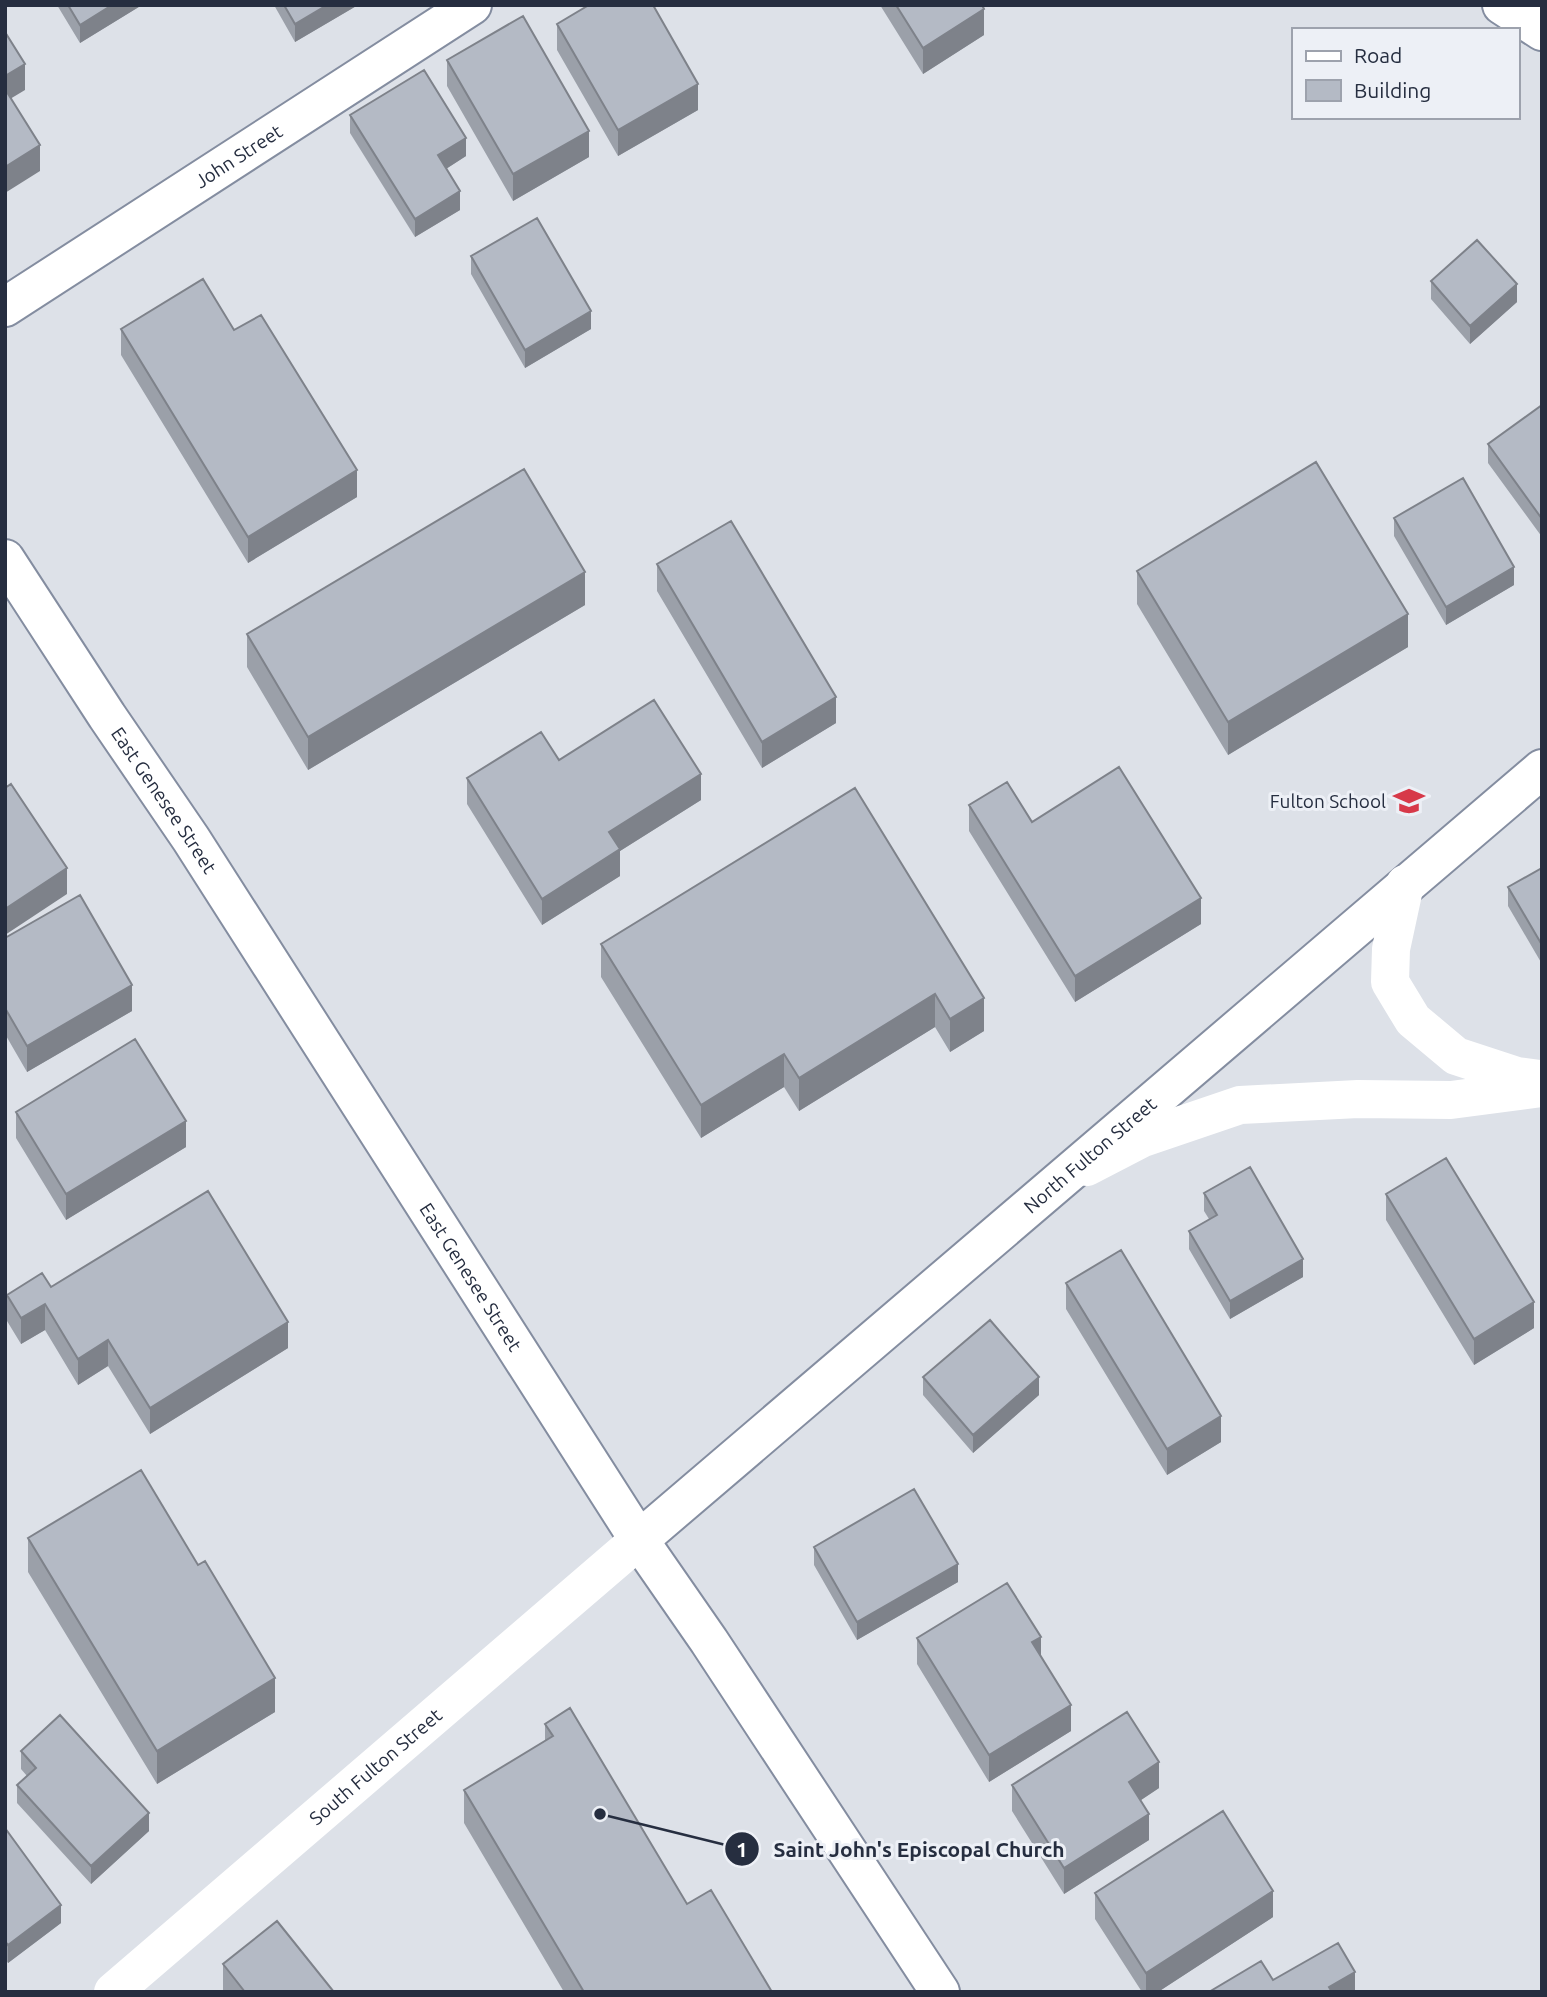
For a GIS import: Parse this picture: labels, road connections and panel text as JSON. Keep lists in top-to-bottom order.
{
  "streets": {
    "main road": [
      "John Street",
      "East Genesee Street",
      "North Fulton Street",
      "South Fulton Street"
    ]
  },
  "crossings": [
    ["East Genesee Street", "North Fulton Street"],
    ["East Genesee Street", "South Fulton Street"],
    ["North Fulton Street", "South Fulton Street"]
  ],
  "places": {
    "school or university": ["Fulton School"],
    "other": ["Saint John's Episcopal Church"]
  },
  "legend": ["Road", "Building"]
}
